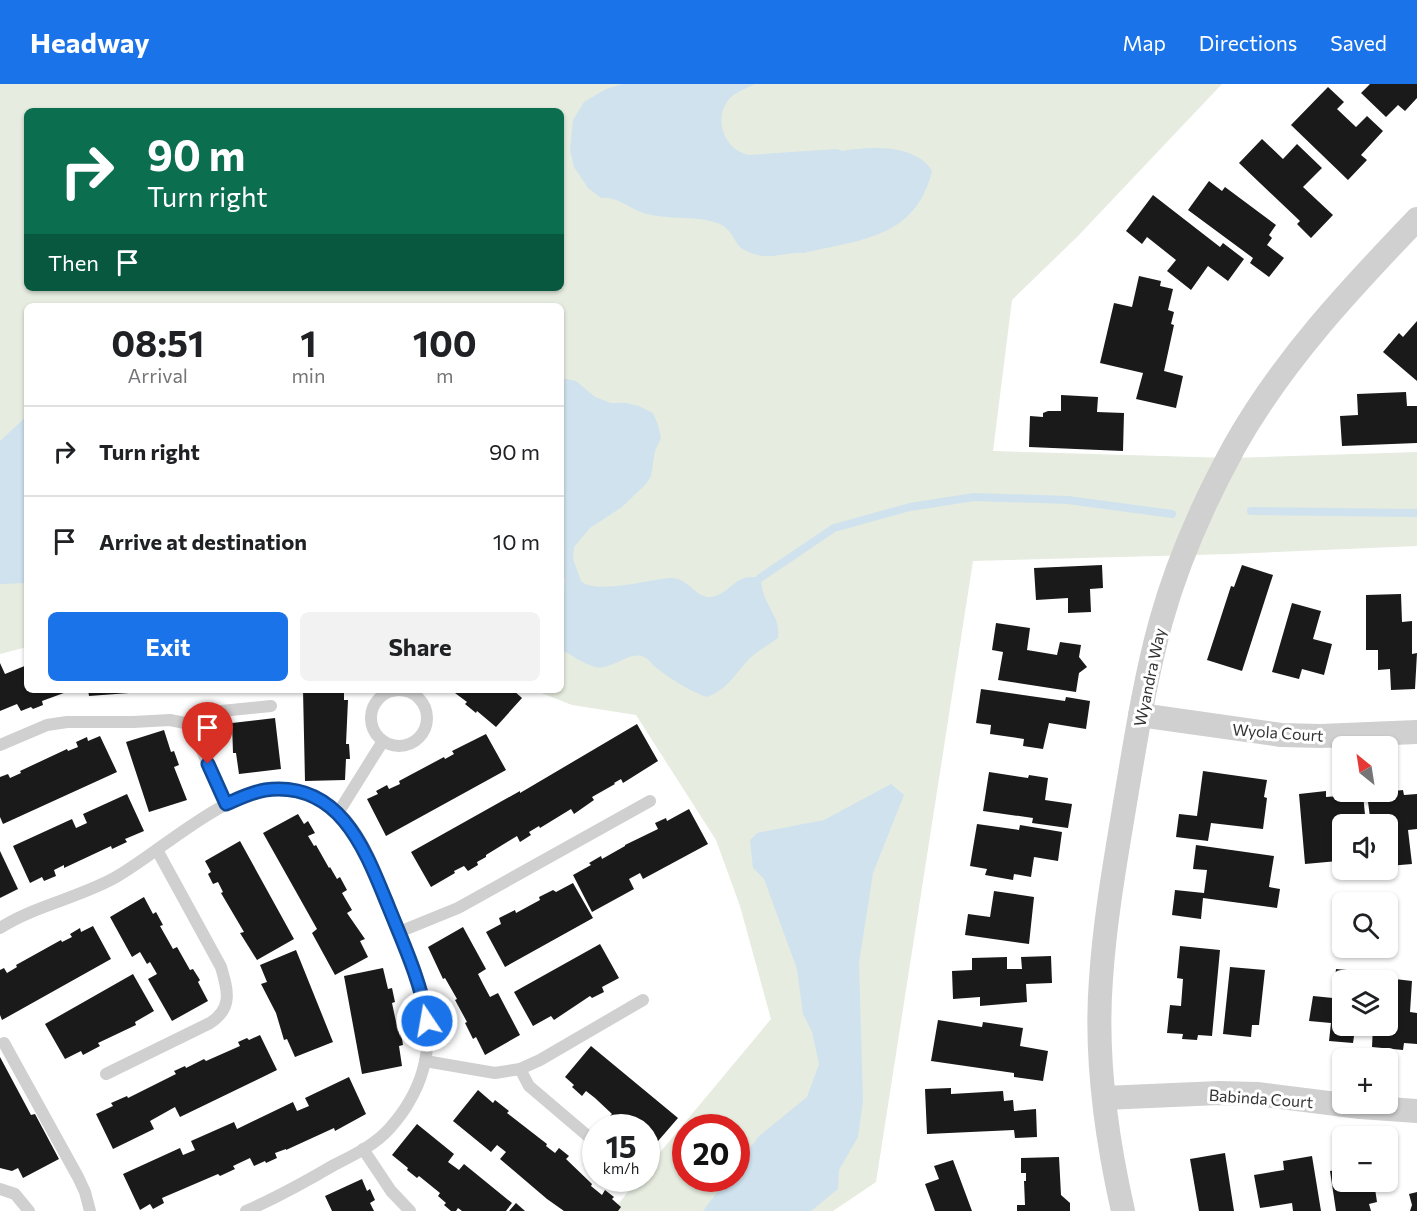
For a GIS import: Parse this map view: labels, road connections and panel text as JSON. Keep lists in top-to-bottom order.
{
  "streets": {
    "street": ["Wyandra Way", "Wyola Court", "Babinda Court"]
  },
  "crossings": [
    ["Wyandra Way", "Wyola Court"],
    ["Wyandra Way", "Babinda Court"]
  ],
  "north": "top left",
  "page": {
    "header": "Headway",
    "nav": ["Map", "Directions", "Saved"],
    "turn": ["90 m", "Turn right"],
    "then": "Then",
    "eta": [
      "08:51",
      "Arrival",
      "1",
      "min",
      "100",
      "m"
    ],
    "list": [
      {
        "name": "Turn right",
        "value": "90 m"
      },
      {
        "name": "Arrive at destination",
        "value": "10 m"
      }
    ],
    "buttons": ["Exit", "Share"],
    "map_buttons": ["+", "−"],
    "speed": "15 km/h",
    "limit": "20"
  }
}
